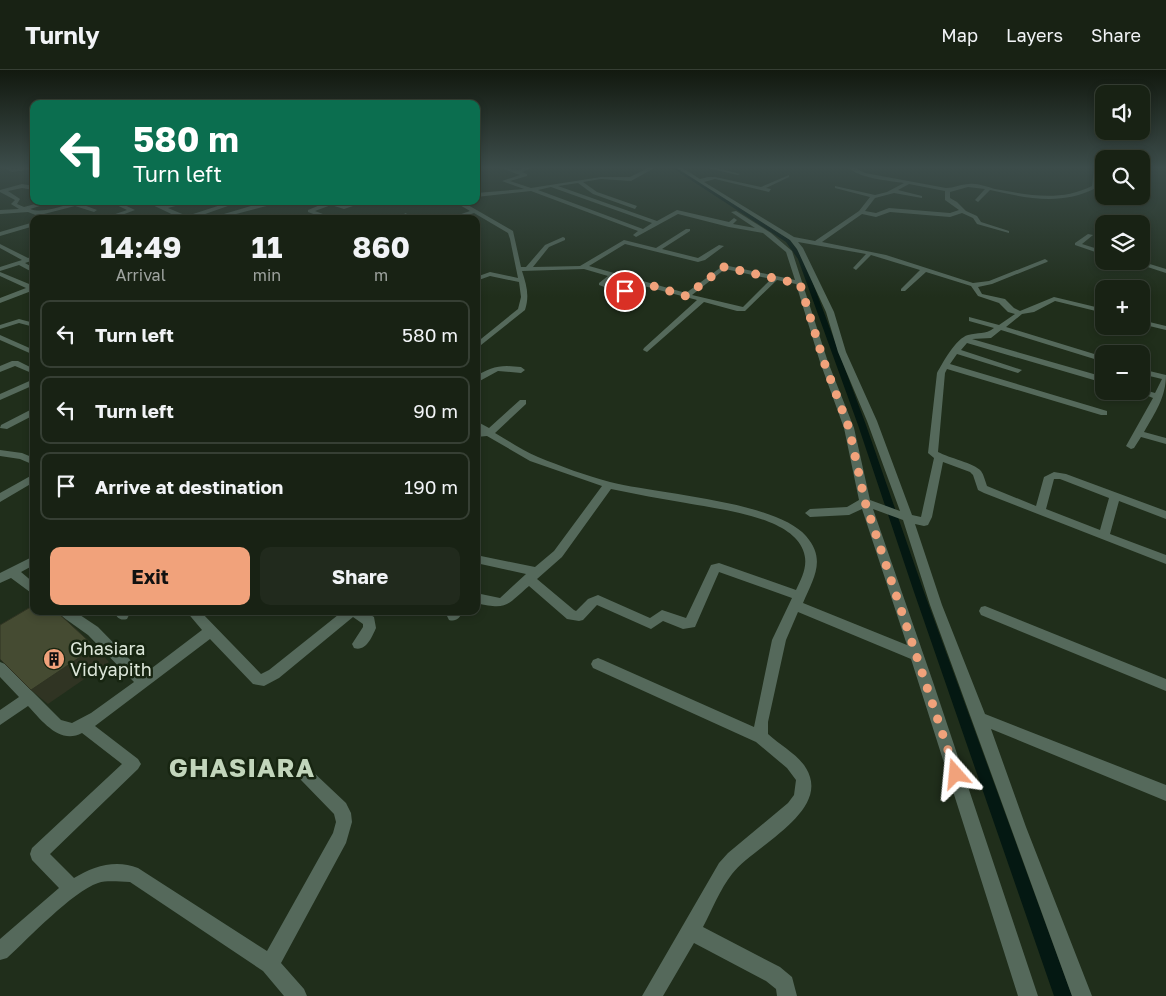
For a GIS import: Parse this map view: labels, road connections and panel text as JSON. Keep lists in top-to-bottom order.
{
  "districts": ["GHASIARA"],
  "places": {
    "building": ["Ghasiara Vidyapith"]
  },
  "page": {
    "header": "Turnly",
    "nav": ["Map", "Layers", "Share"],
    "map_buttons": ["+", "−"],
    "turn": ["580 m", "Turn left"],
    "eta": [
      "14:49",
      "Arrival",
      "11",
      "min",
      "860",
      "m"
    ],
    "list": [
      {
        "name": "Turn left",
        "value": "580 m"
      },
      {
        "name": "Turn left",
        "value": "90 m"
      },
      {
        "name": "Arrive at destination",
        "value": "190 m"
      }
    ],
    "buttons": ["Exit", "Share"]
  }
}
